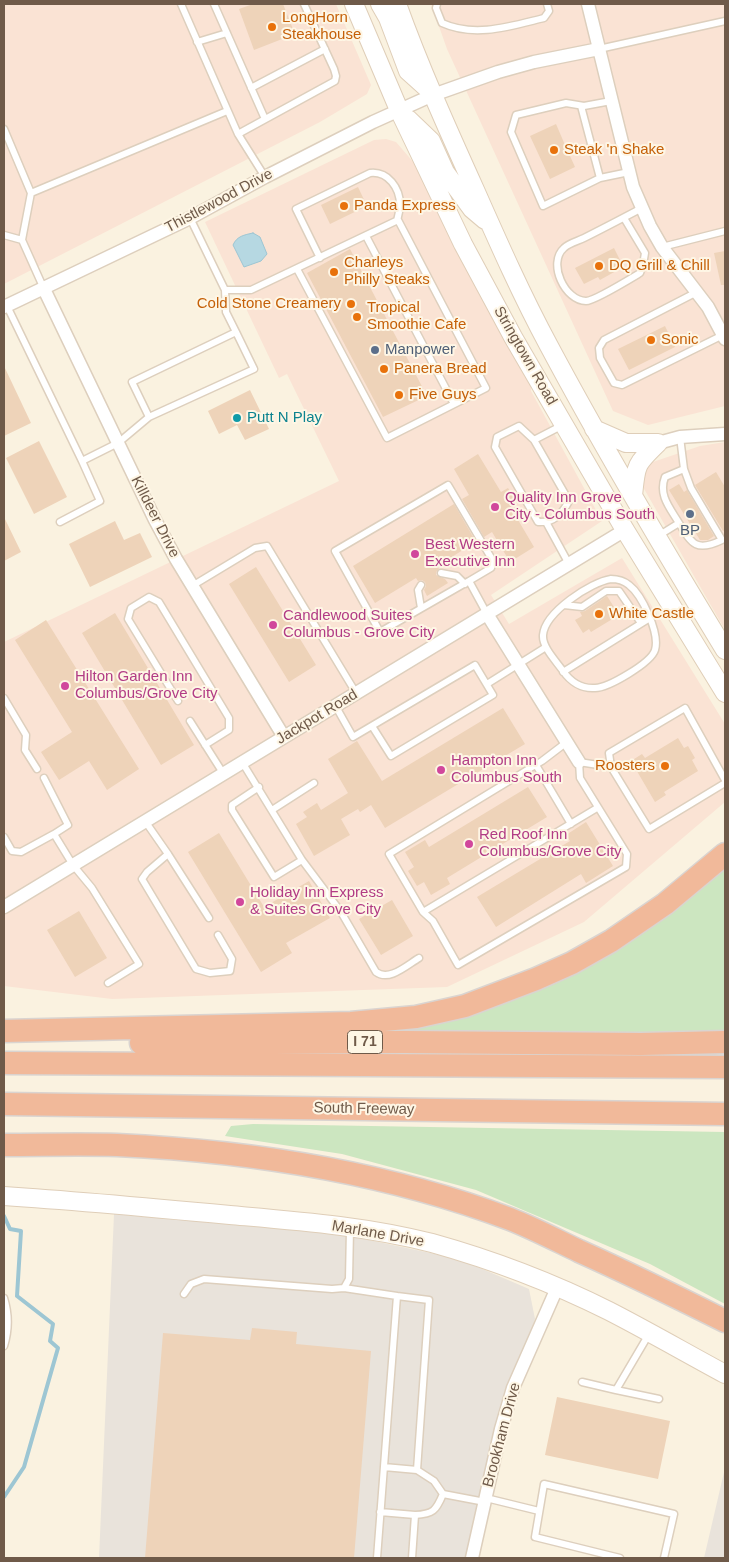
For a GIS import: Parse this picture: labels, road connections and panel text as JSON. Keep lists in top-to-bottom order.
{
  "streets": {
    "highway": ["I 71", "South Freeway"],
    "main road": ["Stringtown Road", "Marlane Drive"],
    "street": [
      "Thistlewood Drive",
      "Killdeer Drive",
      "Jackpot Road",
      "Brookham Drive"
    ]
  },
  "crossings": [
    ["Thistlewood Drive", "Stringtown Road"],
    ["Thistlewood Drive", "Killdeer Drive"],
    ["Stringtown Road", "Jackpot Road"],
    ["Killdeer Drive", "Jackpot Road"],
    ["Marlane Drive", "Brookham Drive"]
  ],
  "places": [
    "LongHorn Steakhouse",
    "Steak 'n Shake",
    "Panda Express",
    "DQ Grill & Chill",
    "Charleys Philly Steaks",
    "Cold Stone Creamery",
    "Tropical Smoothie Cafe",
    "Sonic",
    "Manpower",
    "Panera Bread",
    "Five Guys",
    "Putt N Play",
    "Quality Inn Grove City - Columbus South",
    "BP",
    "Best Western Executive Inn",
    "White Castle",
    "Candlewood Suites Columbus - Grove City",
    "Hilton Garden Inn Columbus/Grove City",
    "Roosters",
    "Hampton Inn Columbus South",
    "Red Roof Inn Columbus/Grove City",
    "Holiday Inn Express & Suites Grove City"
  ]
}
